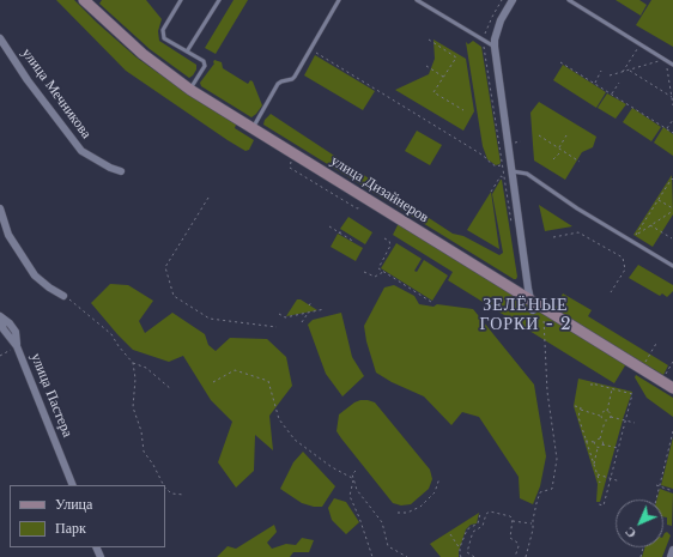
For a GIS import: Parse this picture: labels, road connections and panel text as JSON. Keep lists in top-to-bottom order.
{
  "streets": {
    "street": ["улица Мечникова", "улица Дизайнеров", "улица Пастера"]
  },
  "districts": ["ЗЕЛЁНЫЕ ГОРКИ - 2"],
  "legend": ["Улица", "Парк"],
  "north": "bottom left"
}
